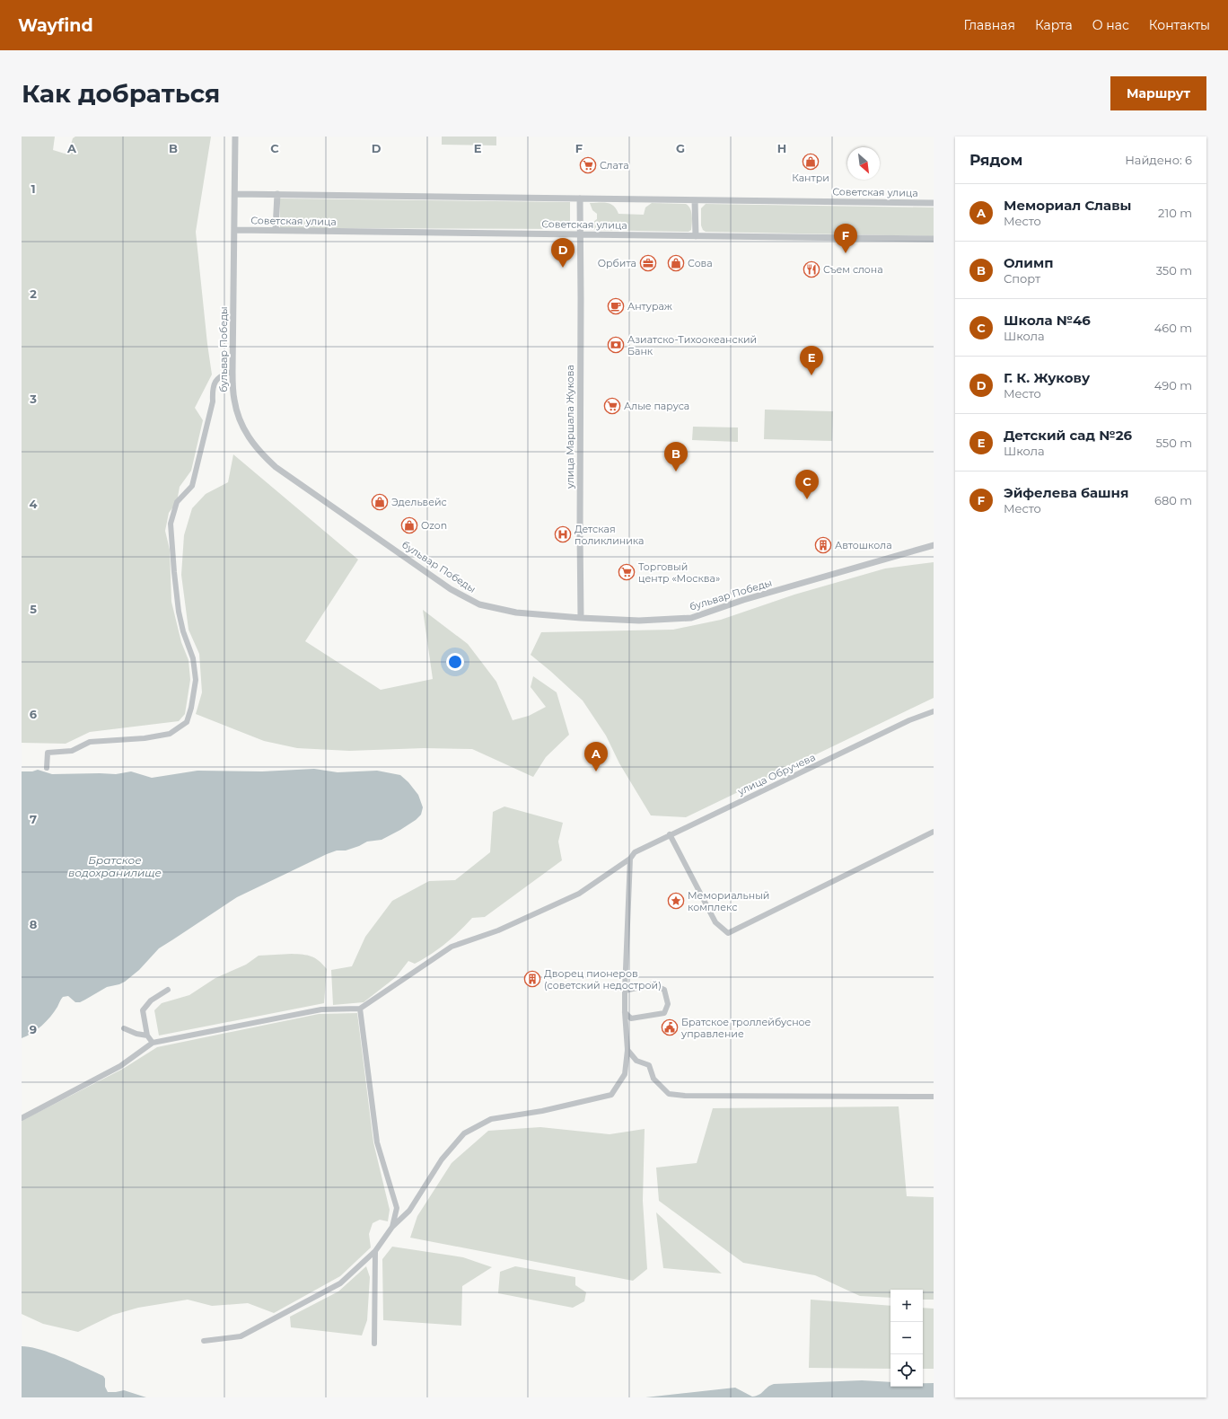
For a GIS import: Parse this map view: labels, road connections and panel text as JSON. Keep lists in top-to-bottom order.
{
  "streets": {
    "street": [
      "Советская улица",
      "бульвар Победы",
      "улица Маршала Жукова",
      "улица Обручева"
    ]
  },
  "crossings": [
    ["Советская улица", "бульвар Победы"],
    ["Советская улица", "улица Маршала Жукова"],
    ["бульвар Победы", "улица Маршала Жукова"]
  ],
  "water": ["Братское водохранилище"],
  "places": {
    "shop": [
      "Кантри",
      "Сова",
      "Эдельвейс",
      "Ozon"
    ],
    "supermarket": ["Слата", "Алые паруса", "Торговый центр «Москва»"],
    "office": ["Орбита"],
    "restaurant": ["Съем слона"],
    "cafe": ["Антураж"],
    "bank": ["Азиатско-Тихоокеанский Банк"],
    "hospital": ["Детская поликлиника"],
    "building": ["Автошкола", "Дворец пионеров (советский недострой)"],
    "place": ["Мемориальный комплекс"],
    "public building": ["Братское троллейбусное управление"]
  },
  "north": "bottom right",
  "page": {
    "header": "Wayfind",
    "nav": [
      "Главная",
      "Карта",
      "О нас",
      "Контакты"
    ],
    "buttons": "Маршрут",
    "title": "Как добраться",
    "heading": ["Рядом", "Найдено: 6"],
    "list": [
      {
        "mark": "A",
        "name": "Мемориал Славы",
        "note": "Место",
        "value": "210 m"
      },
      {
        "mark": "B",
        "name": "Олимп",
        "note": "Спорт",
        "value": "350 m"
      },
      {
        "mark": "C",
        "name": "Школа №46",
        "note": "Школа",
        "value": "460 m"
      },
      {
        "mark": "D",
        "name": "Г. К. Жукову",
        "note": "Место",
        "value": "490 m"
      },
      {
        "mark": "E",
        "name": "Детский сад №26",
        "note": "Школа",
        "value": "550 m"
      },
      {
        "mark": "F",
        "name": "Эйфелева башня",
        "note": "Место",
        "value": "680 m"
      }
    ],
    "pins": [
      "F",
      "D",
      "E",
      "B",
      "C",
      "A"
    ],
    "map_buttons": ["+", "−"]
  },
  "grid": {
    "columns": [
      "A",
      "B",
      "C",
      "D",
      "E",
      "F",
      "G",
      "H"
    ],
    "rows": [
      "1",
      "2",
      "3",
      "4",
      "5",
      "6",
      "7",
      "8",
      "9"
    ]
  }
}
